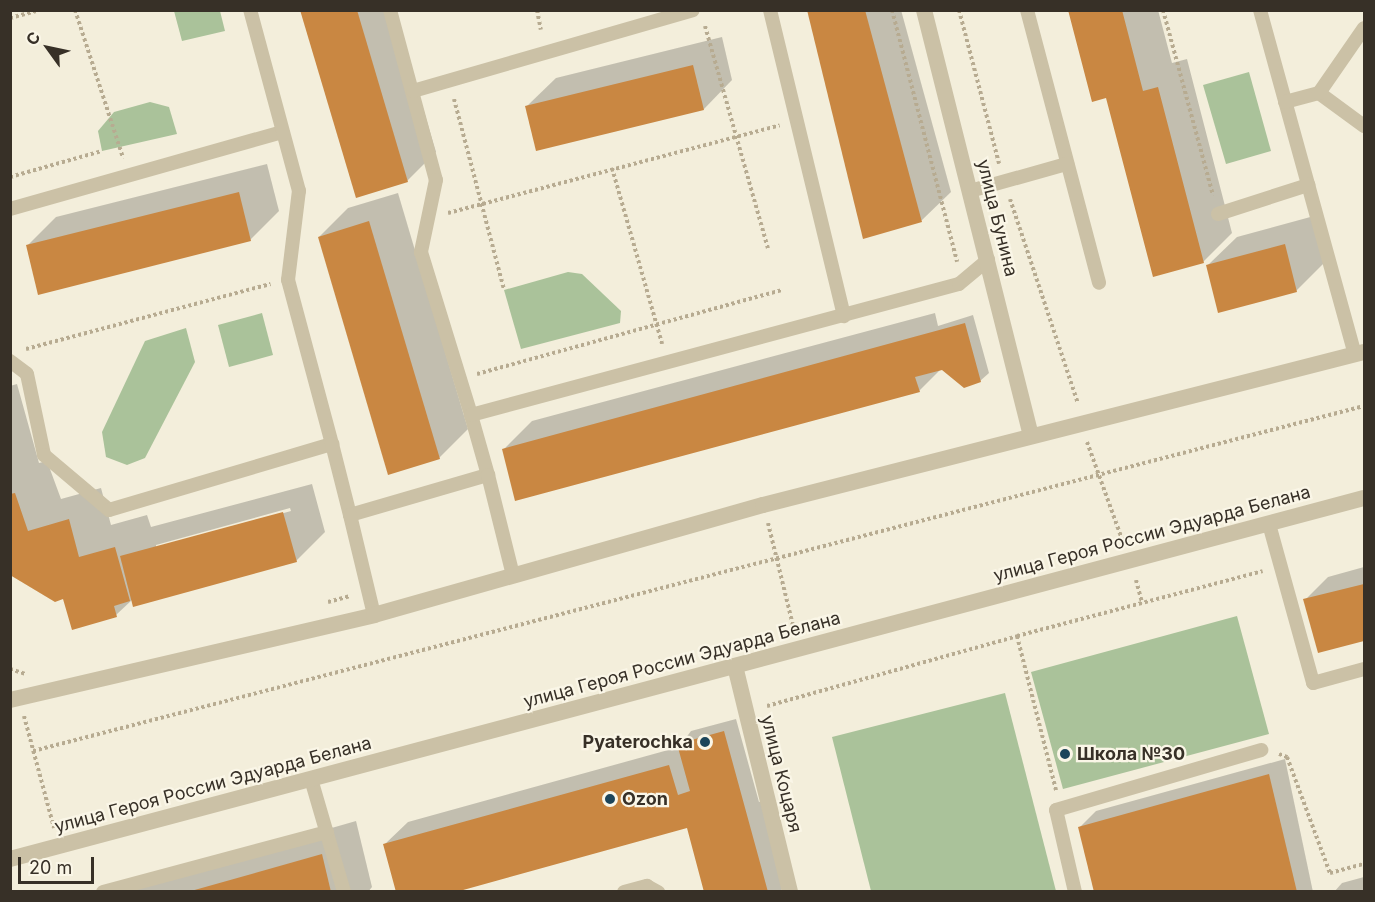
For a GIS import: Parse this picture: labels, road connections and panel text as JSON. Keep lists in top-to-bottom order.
{
  "streets": {
    "street": ["улица Бунина", "улица Героя России Эдуарда Белана", "улица Коцаря"]
  },
  "crossings": [
    ["улица Героя России Эдуарда Белана", "улица Коцаря"]
  ],
  "places": ["Pyaterochka", "Школа №30", "Ozon"],
  "scale_bar": "20 m",
  "north": "top left"
}
